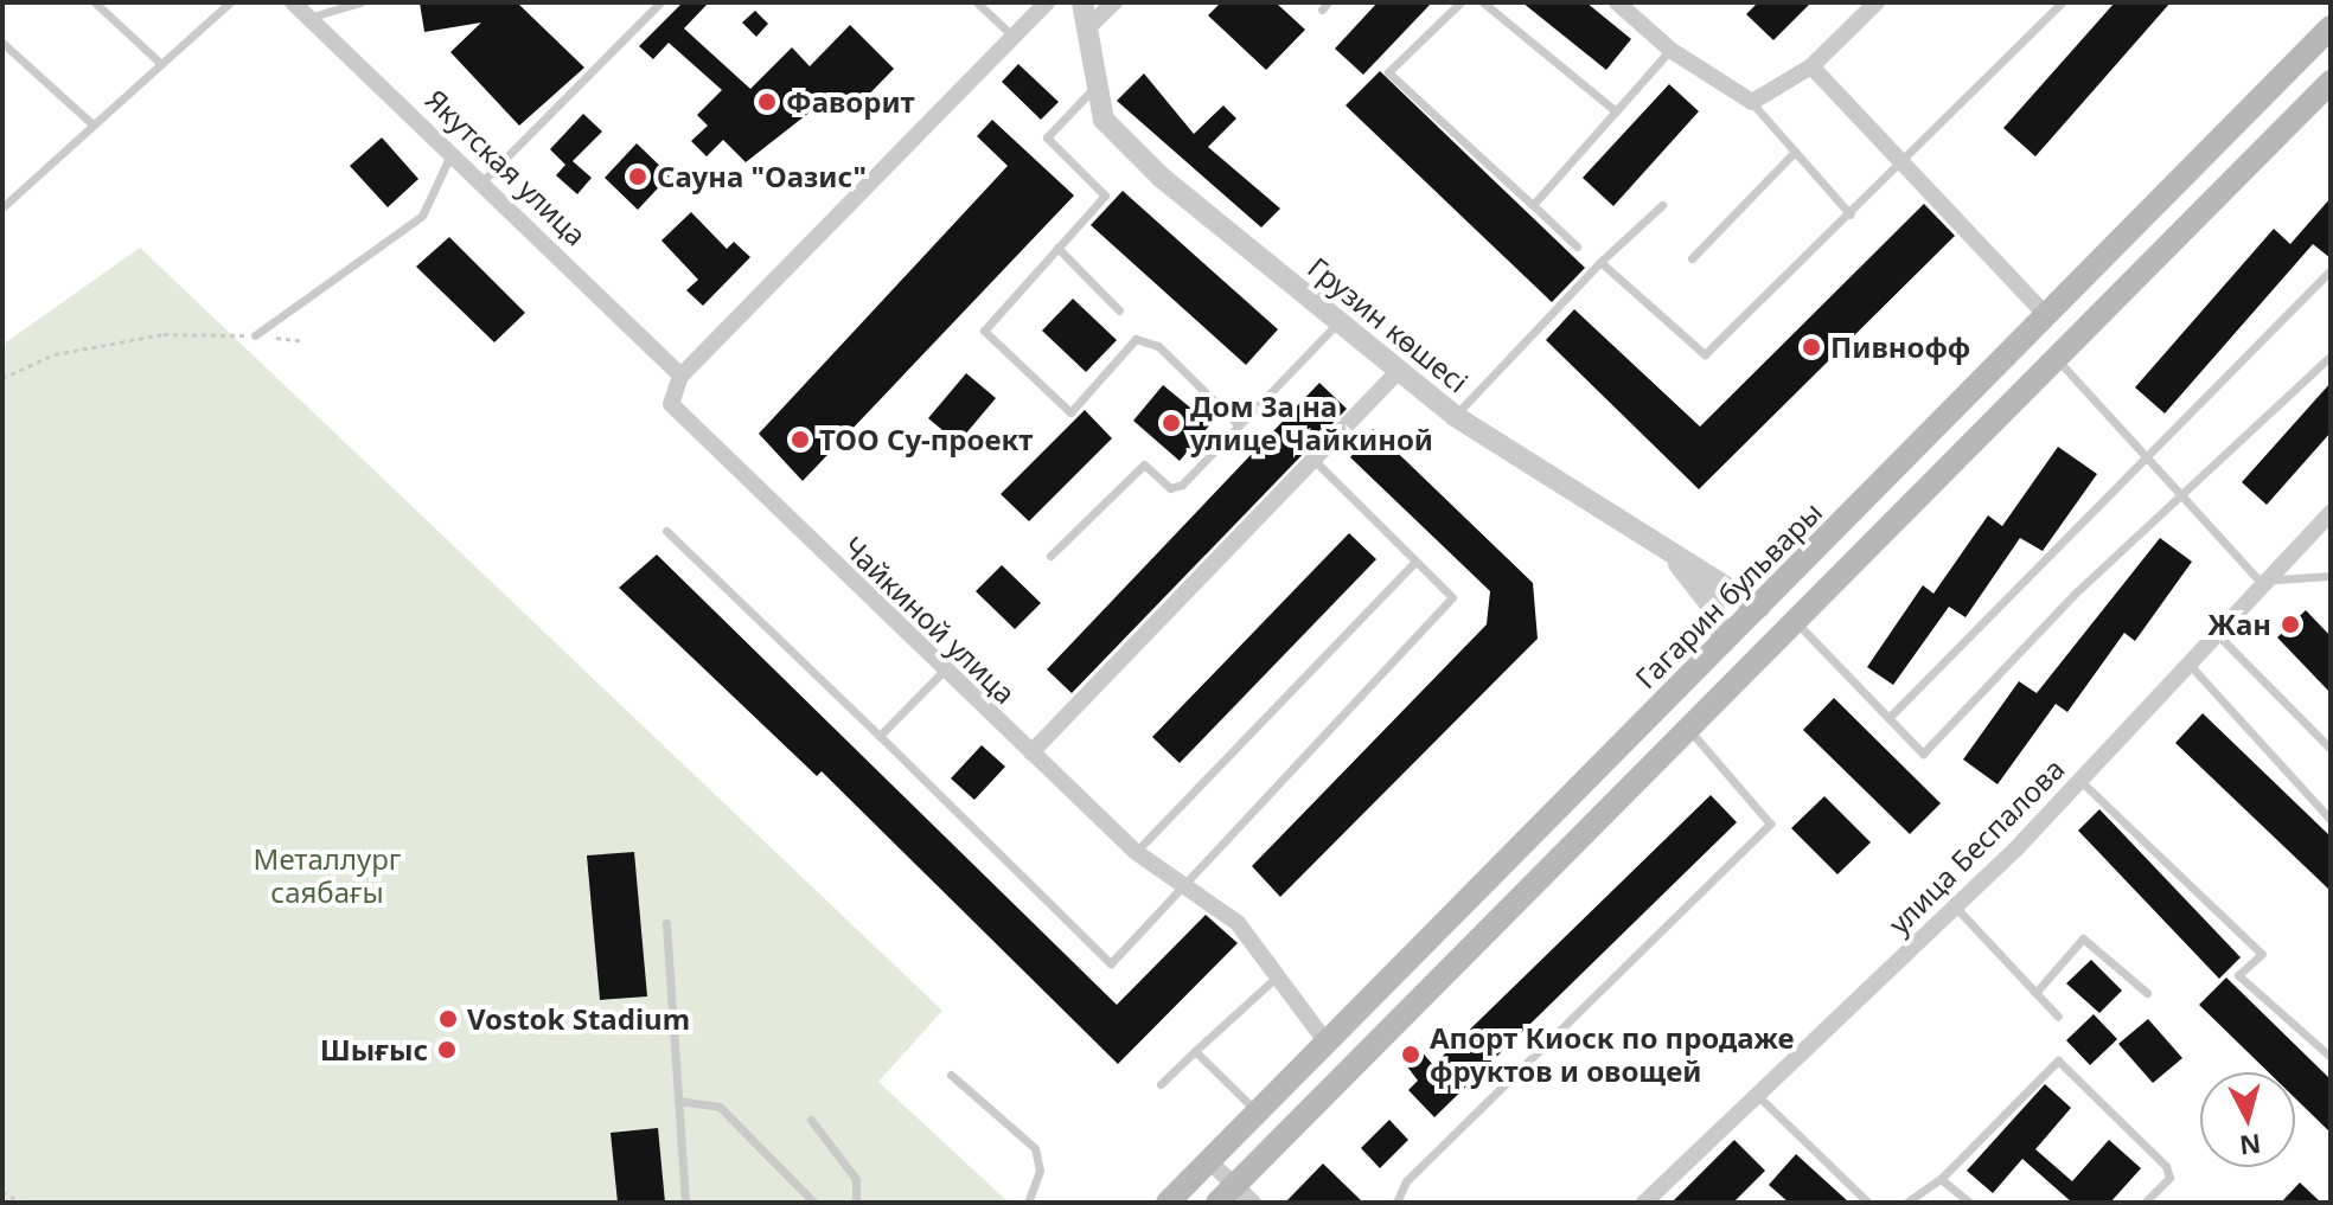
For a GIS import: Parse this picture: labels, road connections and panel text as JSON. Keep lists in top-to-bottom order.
{
  "streets": {
    "main road": ["Гагарин бульвары"],
    "street": [
      "Якутская улица",
      "Грузин көшесі",
      "Чайкиной улица",
      "улица Беспалова"
    ]
  },
  "crossings": [
    ["Якутская улица", "Чайкиной улица"],
    ["Грузин көшесі", "Гагарин бульвары"],
    ["Гагарин бульвары", "Чайкиной улица"]
  ],
  "parks": ["Металлург саябағы"],
  "places": [
    "Фаворит",
    "Сауна \"Оазис\"",
    "Пивнофф",
    "Дом 3а на улице Чайкиной",
    "ТОО Су-проект",
    "Жан",
    "Vostok Stadium",
    "Шығыс",
    "Апорт Киоск по продаже фруктов и овощей"
  ],
  "north": "bottom"
}
